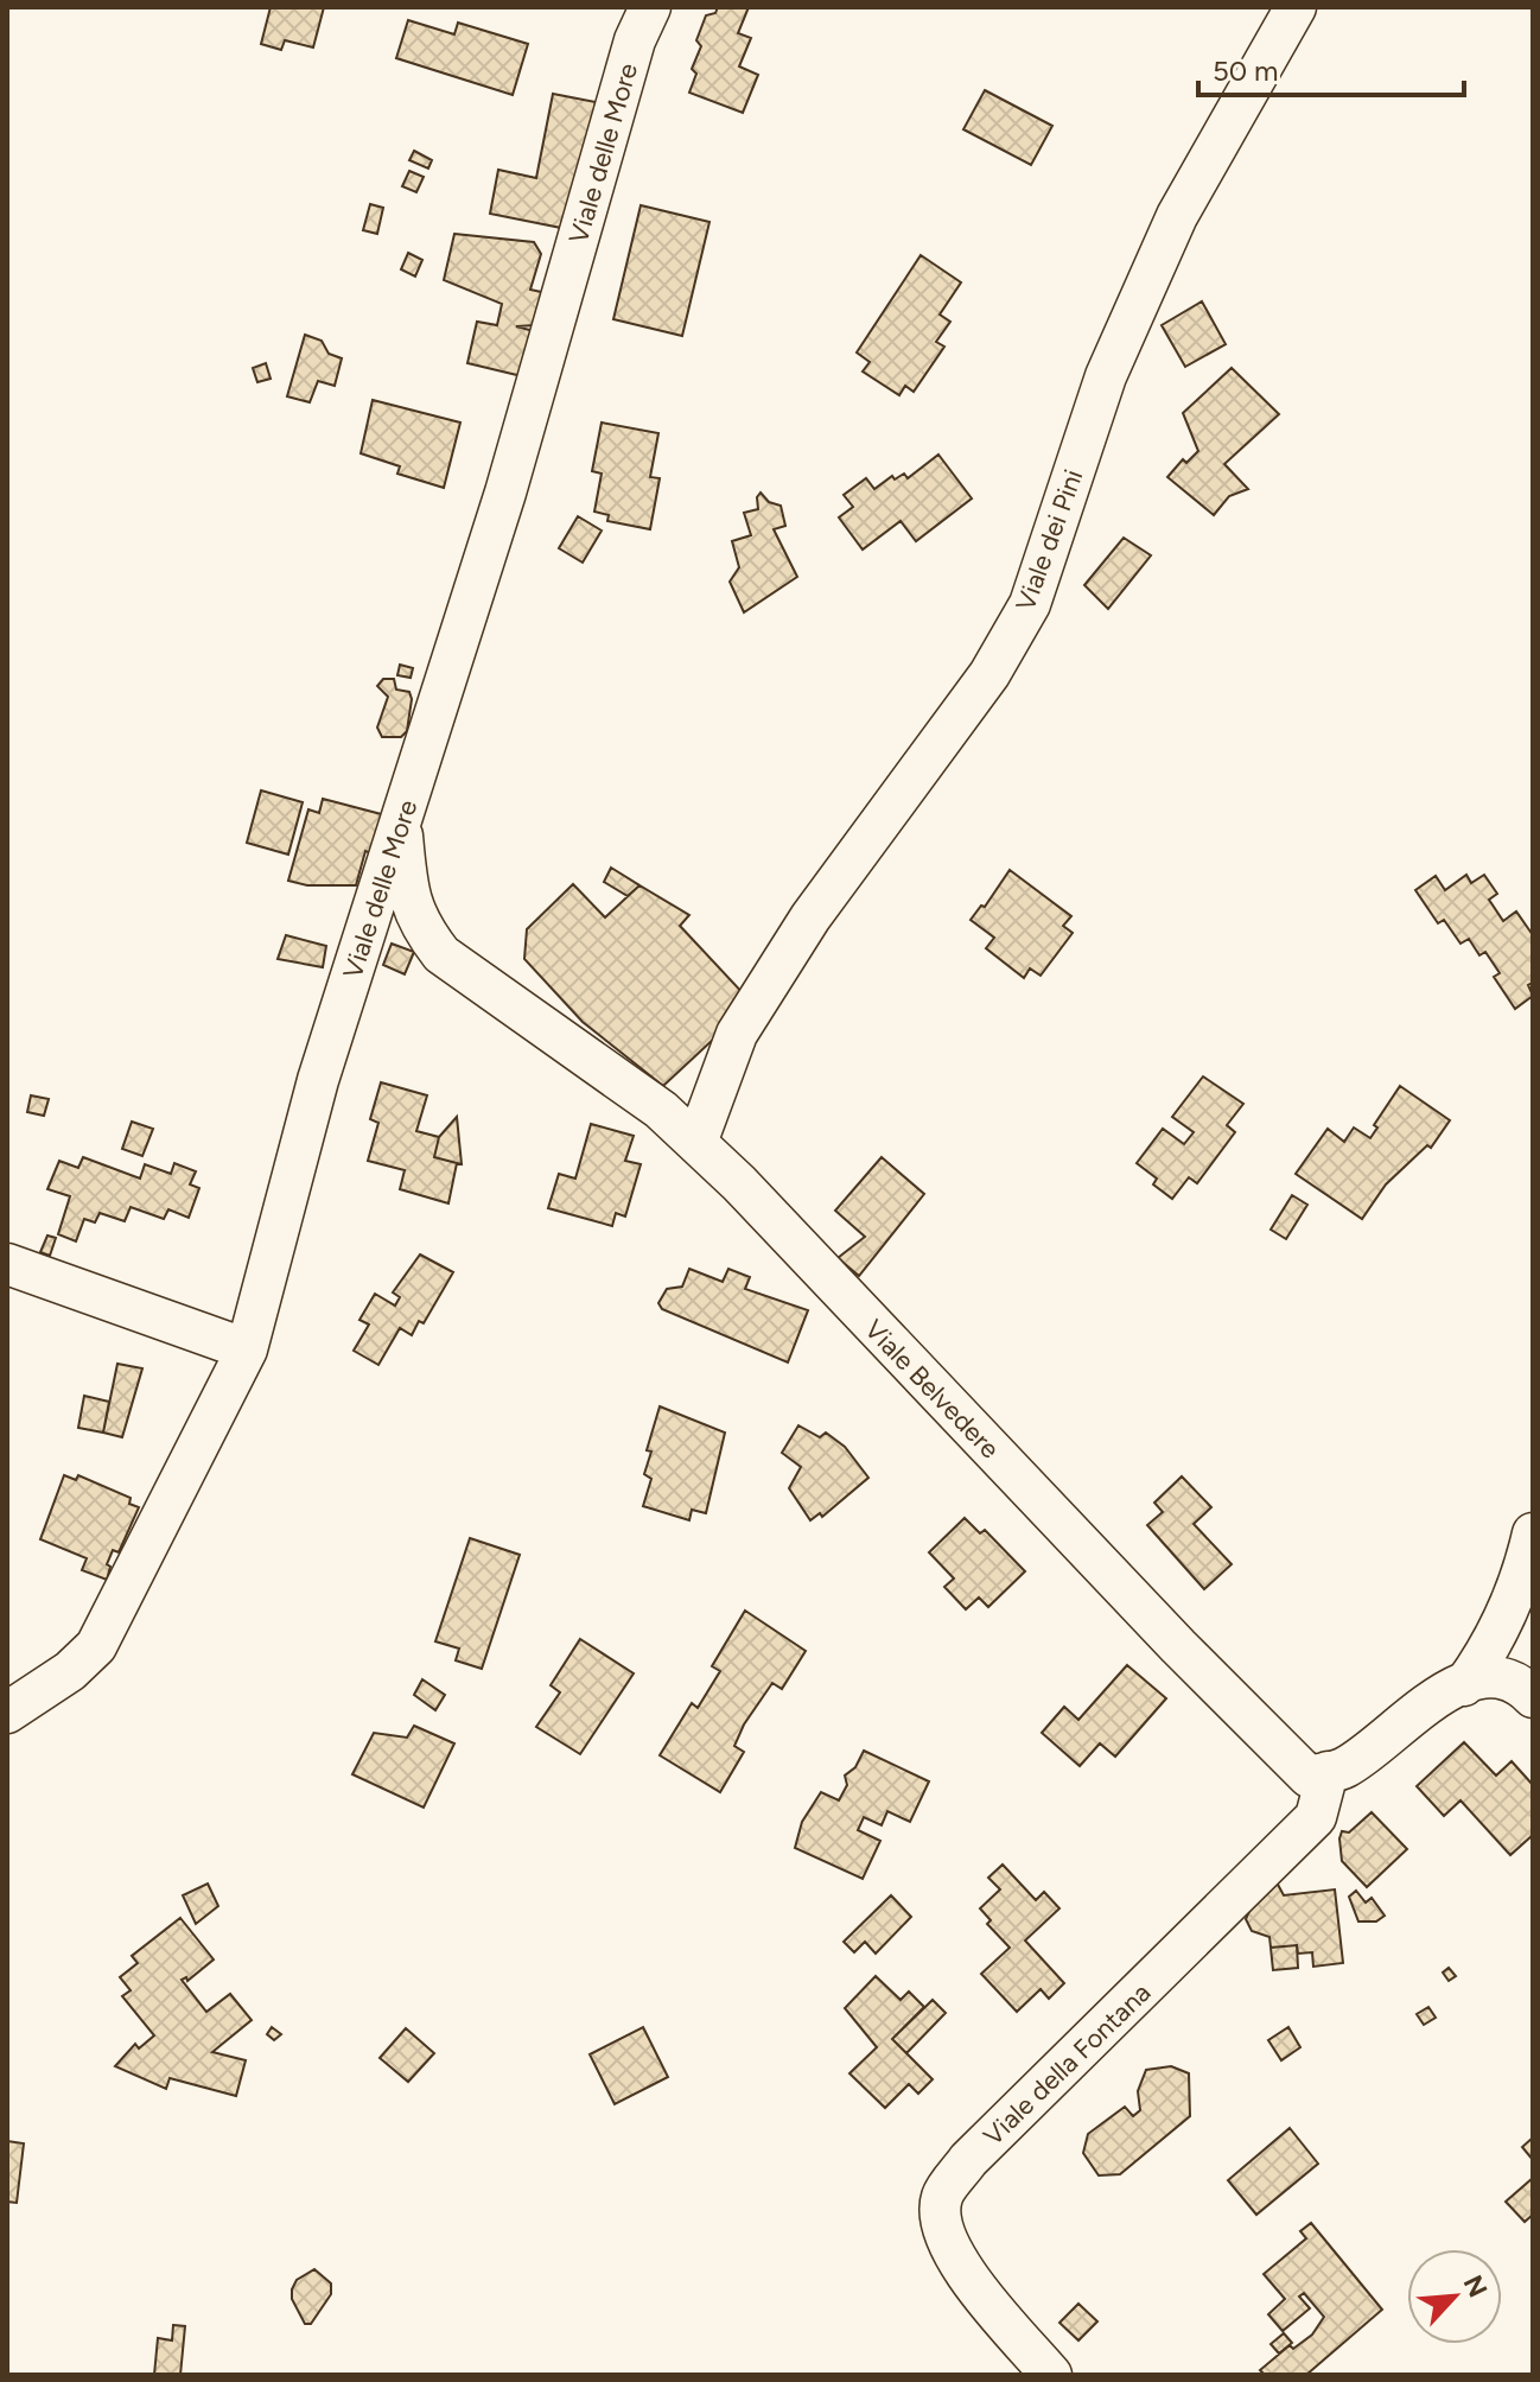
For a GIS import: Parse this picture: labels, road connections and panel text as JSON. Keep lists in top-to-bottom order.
{
  "streets": {
    "street": [
      "Viale delle More",
      "Viale dei Pini",
      "Viale Belvedere",
      "Viale della Fontana"
    ]
  },
  "crossings": [
    ["Viale delle More", "Viale Belvedere"],
    ["Viale dei Pini", "Viale Belvedere"],
    ["Viale Belvedere", "Viale della Fontana"]
  ],
  "scale_bar": "50 m",
  "north": "top right"
}
